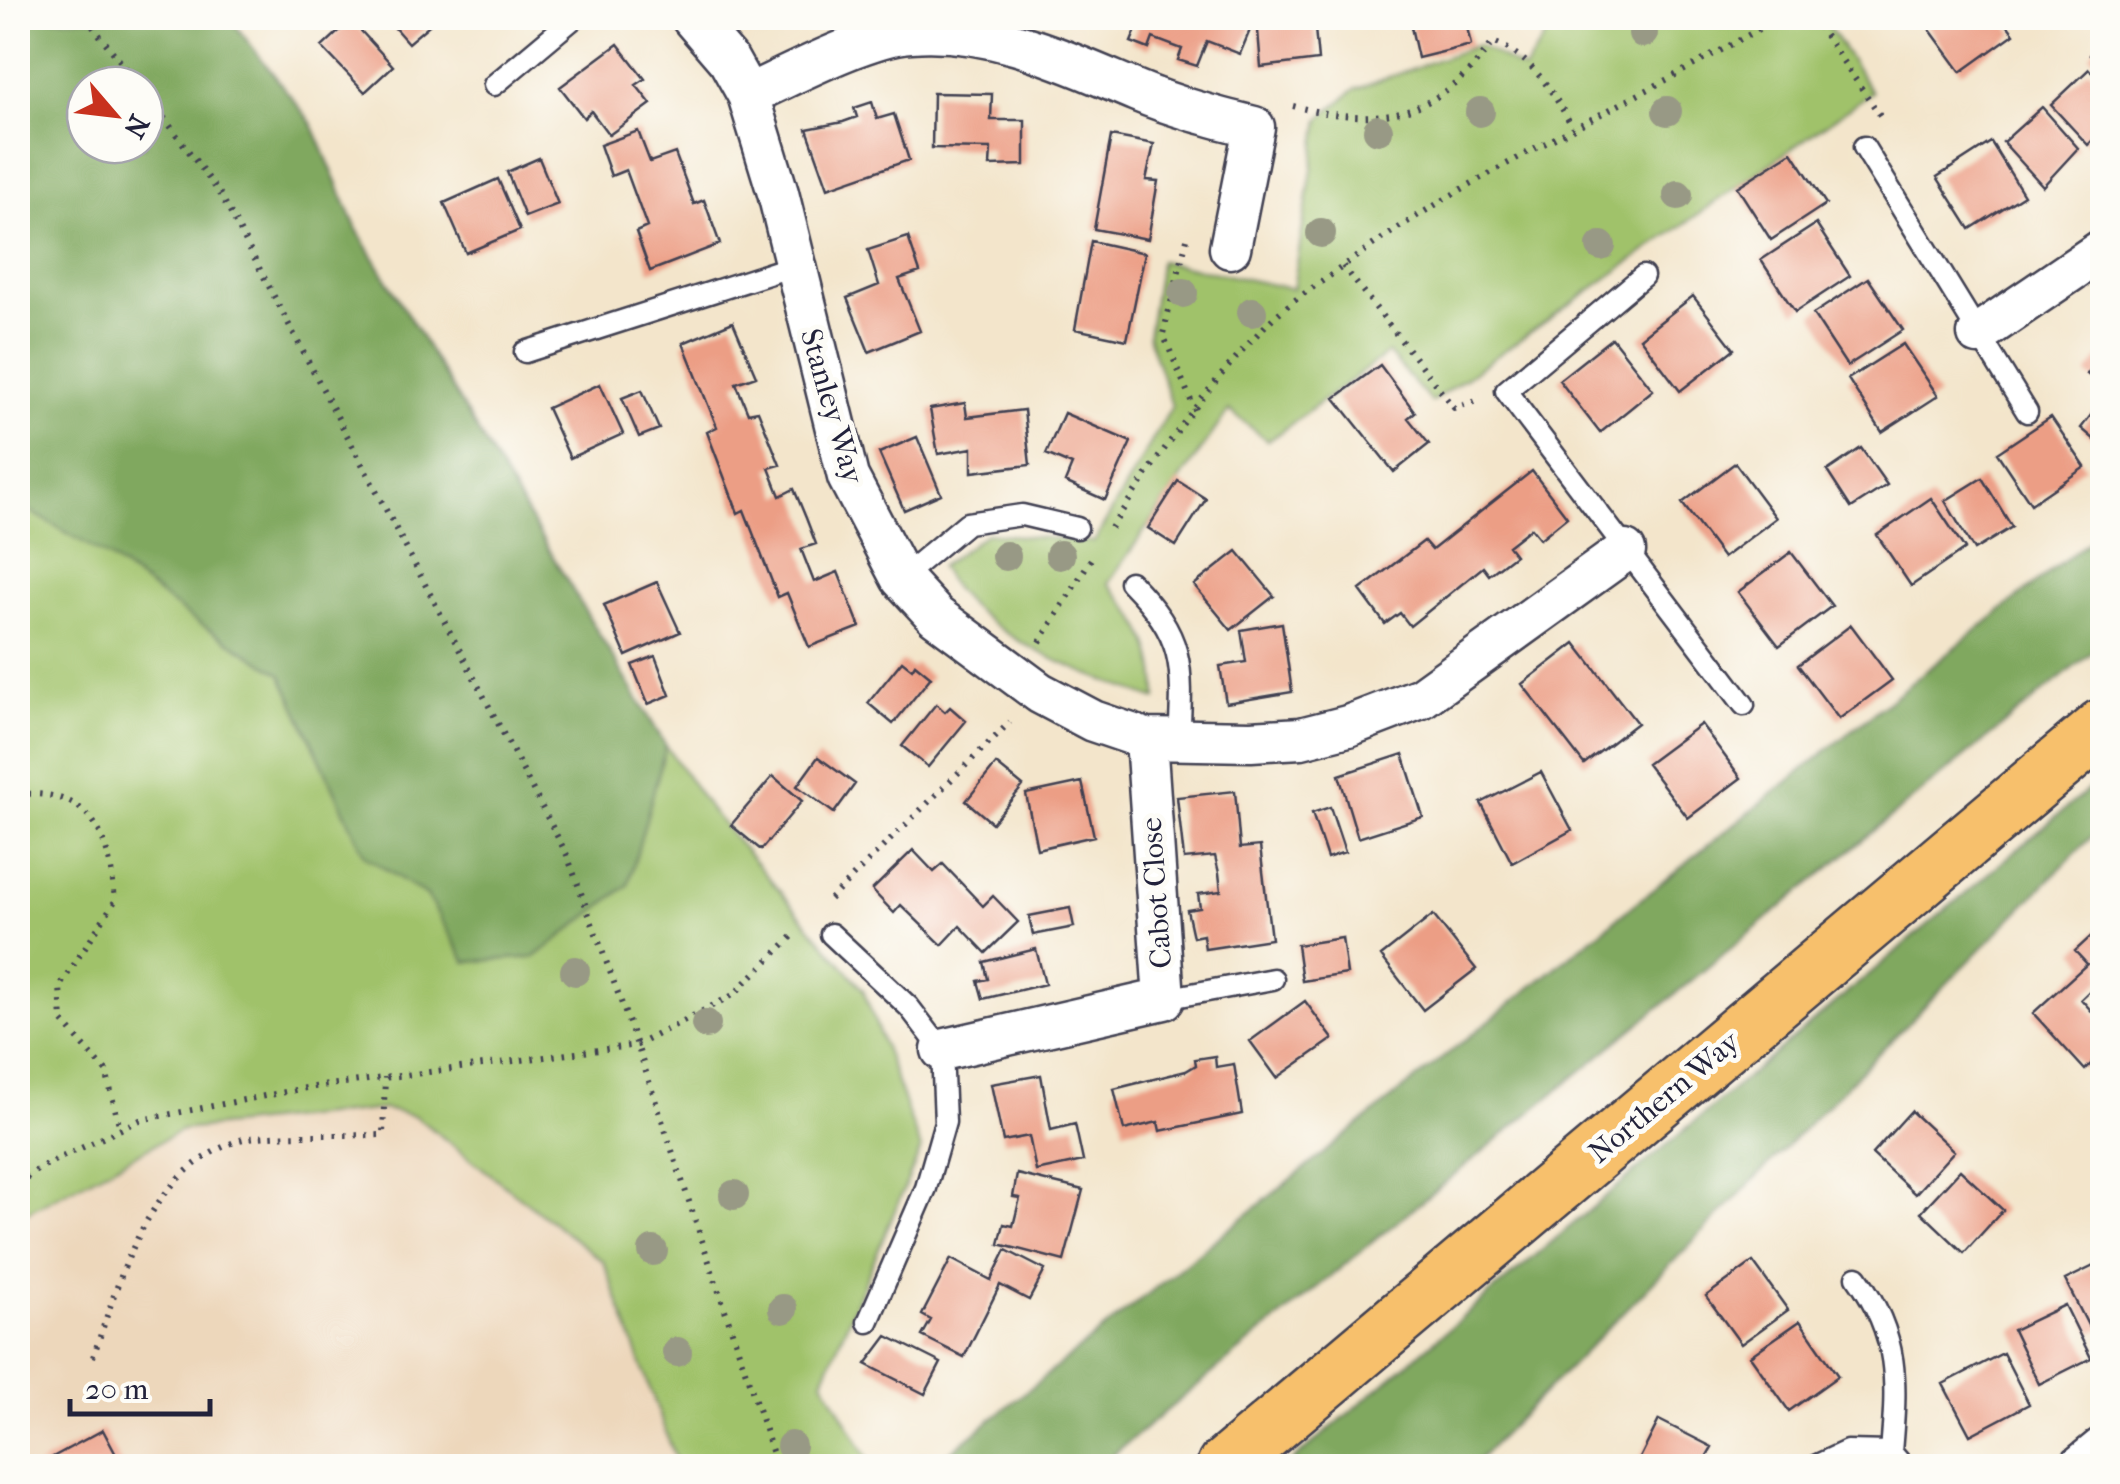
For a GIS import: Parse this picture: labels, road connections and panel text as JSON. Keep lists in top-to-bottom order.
{
  "streets": {
    "main road": ["Northern Way"],
    "street": ["Stanley Way", "Cabot Close"]
  },
  "crossings": [
    ["Stanley Way", "Cabot Close"]
  ],
  "scale_bar": "20 m",
  "north": "bottom right"
}
